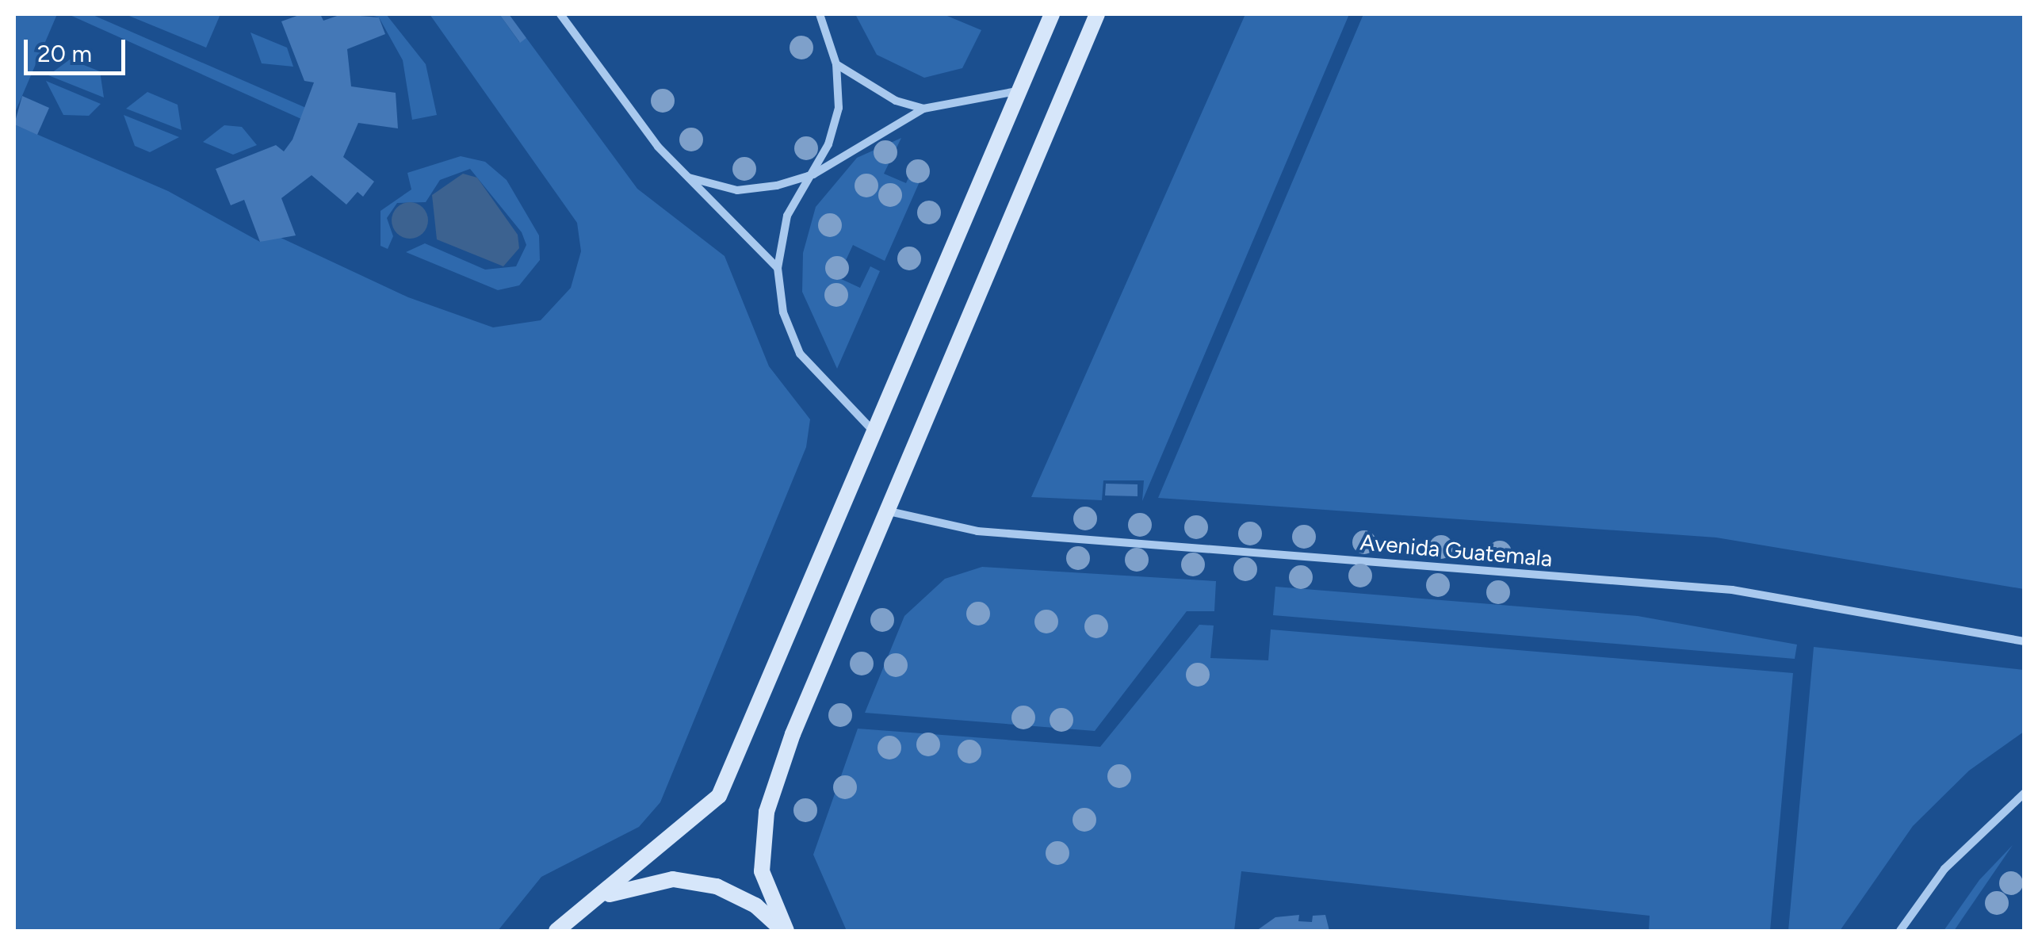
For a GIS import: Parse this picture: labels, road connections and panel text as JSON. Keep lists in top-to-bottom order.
{
  "streets": {
    "street": ["Avenida Guatemala"]
  },
  "scale_bar": "20 m"
}
